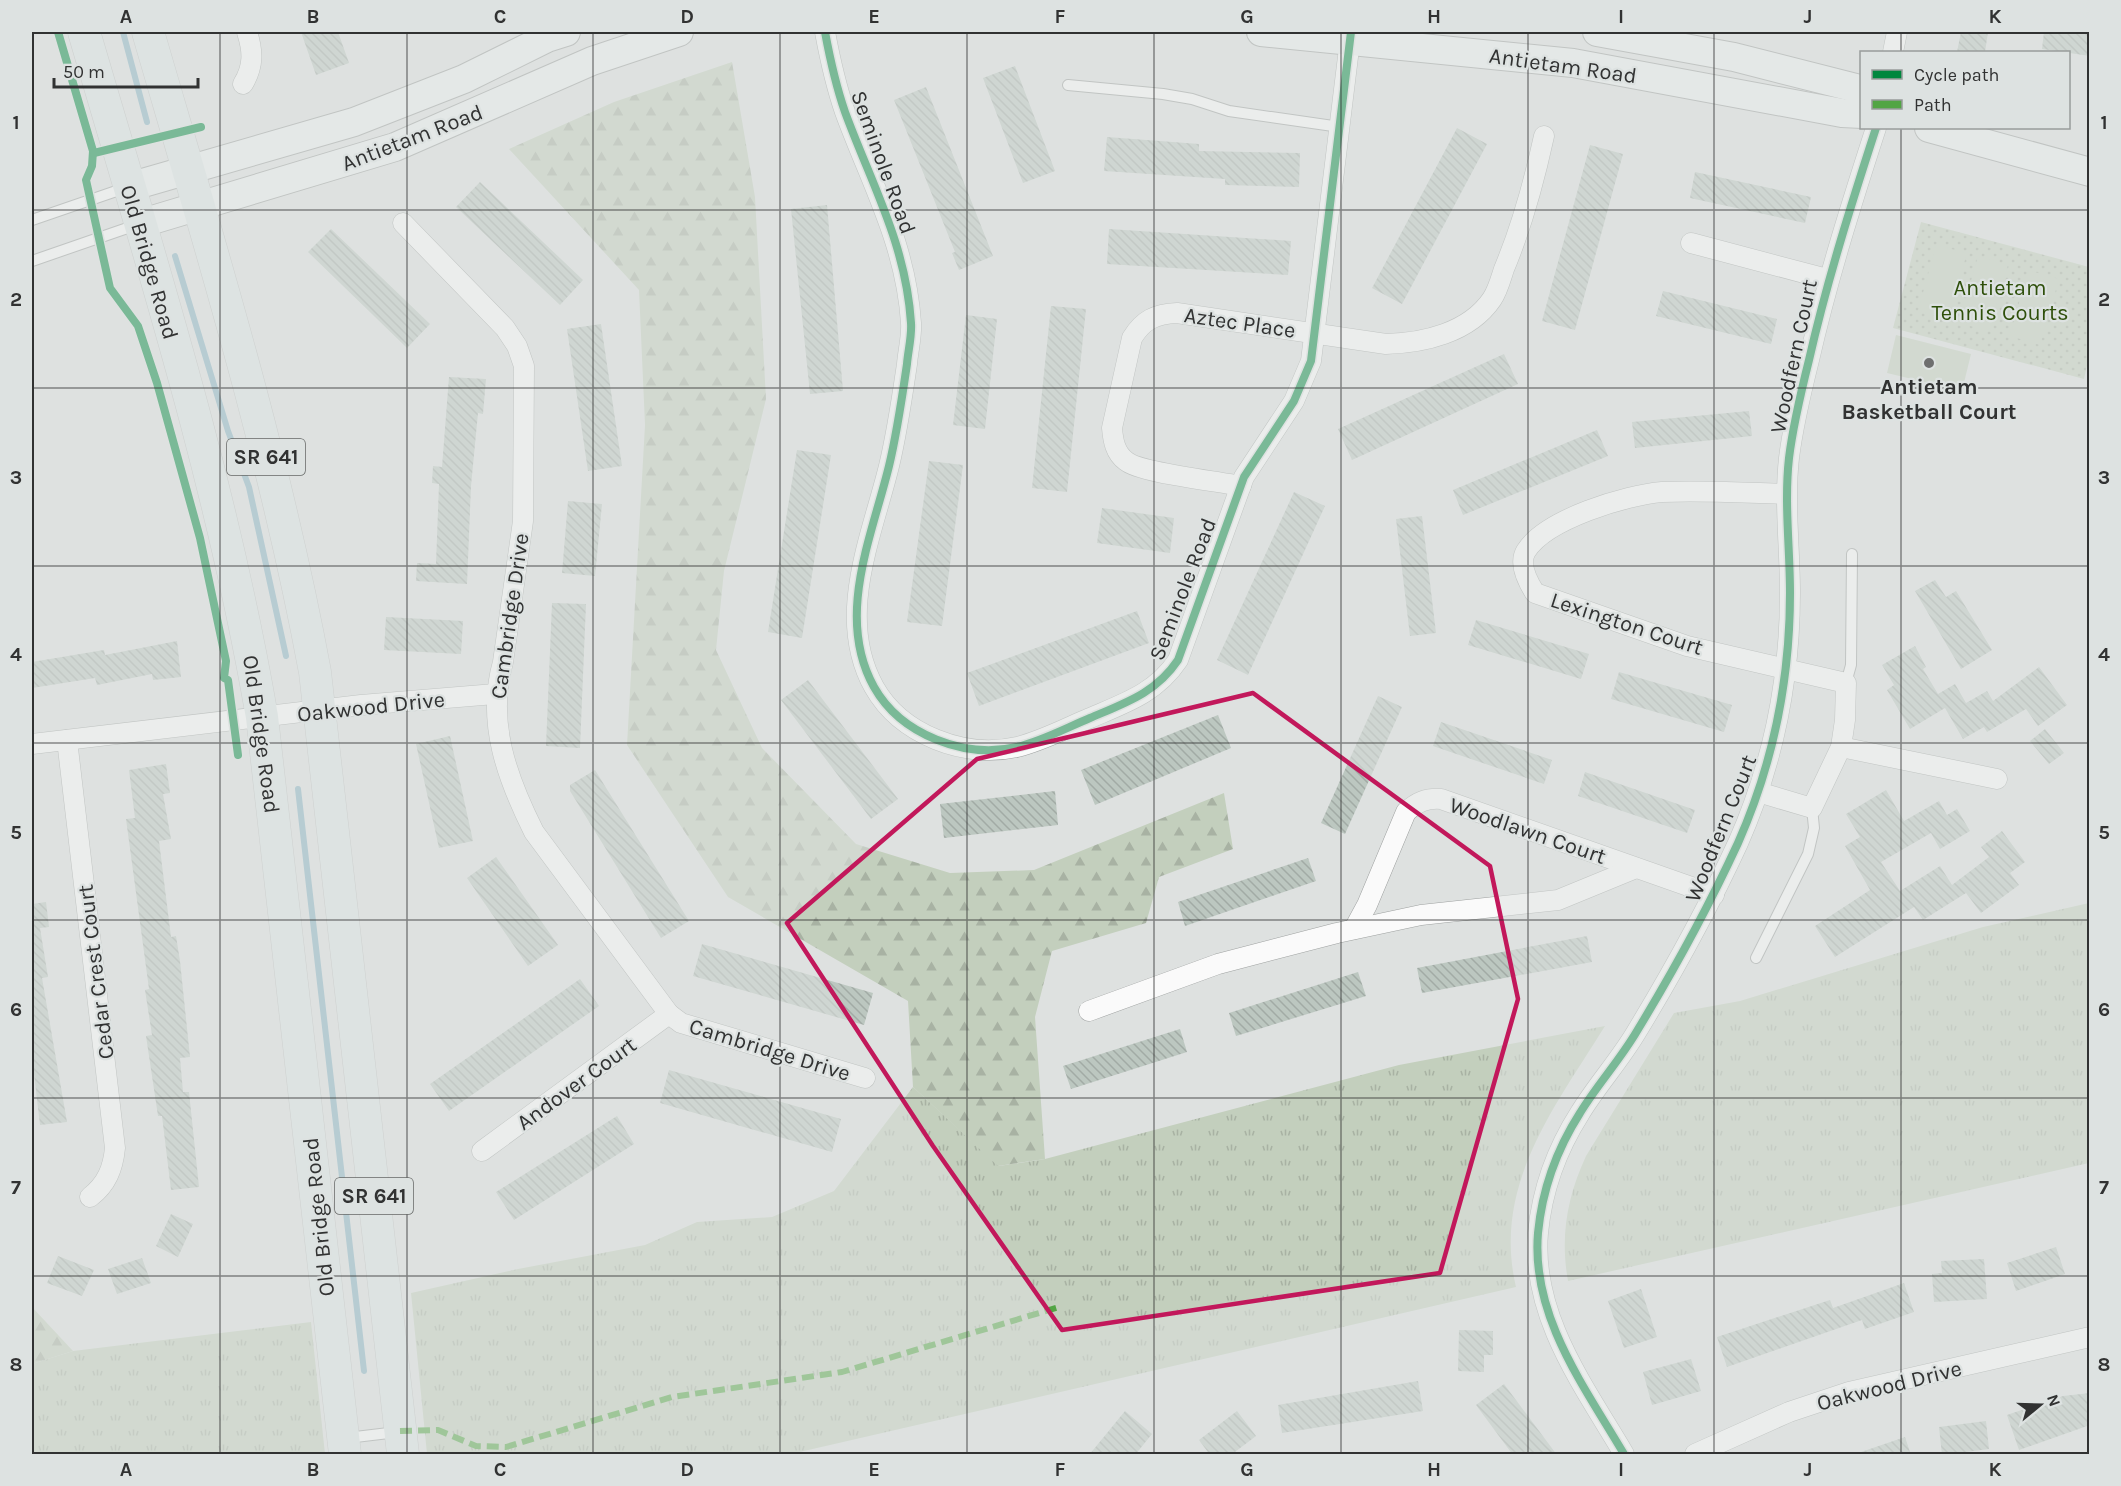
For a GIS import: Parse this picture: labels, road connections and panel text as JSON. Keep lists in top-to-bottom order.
{
  "streets": {
    "main road": ["Old Bridge Road", "SR 641"],
    "street": [
      "Antietam Road",
      "Seminole Road",
      "Aztec Place",
      "Woodfern Court",
      "Cambridge Drive",
      "Lexington Court",
      "Oakwood Drive",
      "Woodlawn Court",
      "Cedar Crest Court",
      "Andover Court"
    ]
  },
  "crossings": [
    ["Antietam Road", "Seminole Road"],
    ["Antietam Road", "Old Bridge Road"],
    ["Antietam Road", "SR 641"],
    ["Seminole Road", "Aztec Place"],
    ["Old Bridge Road", "Oakwood Drive"],
    ["Woodfern Court", "Lexington Court"],
    ["Woodfern Court", "Woodlawn Court"],
    ["SR 641", "Oakwood Drive"],
    ["Cambridge Drive", "Oakwood Drive"],
    ["Cambridge Drive", "Andover Court"],
    ["Oakwood Drive", "Cedar Crest Court"]
  ],
  "parks": ["Antietam Tennis Courts"],
  "places": ["Antietam Basketball Court"],
  "legend": ["Cycle path", "Path"],
  "scale_bar": "50 m",
  "north": "right",
  "grid": {
    "columns": [
      "A",
      "B",
      "C",
      "D",
      "E",
      "F",
      "G",
      "H",
      "I",
      "J",
      "K"
    ],
    "rows": [
      "1",
      "2",
      "3",
      "4",
      "5",
      "6",
      "7",
      "8"
    ]
  }
}
